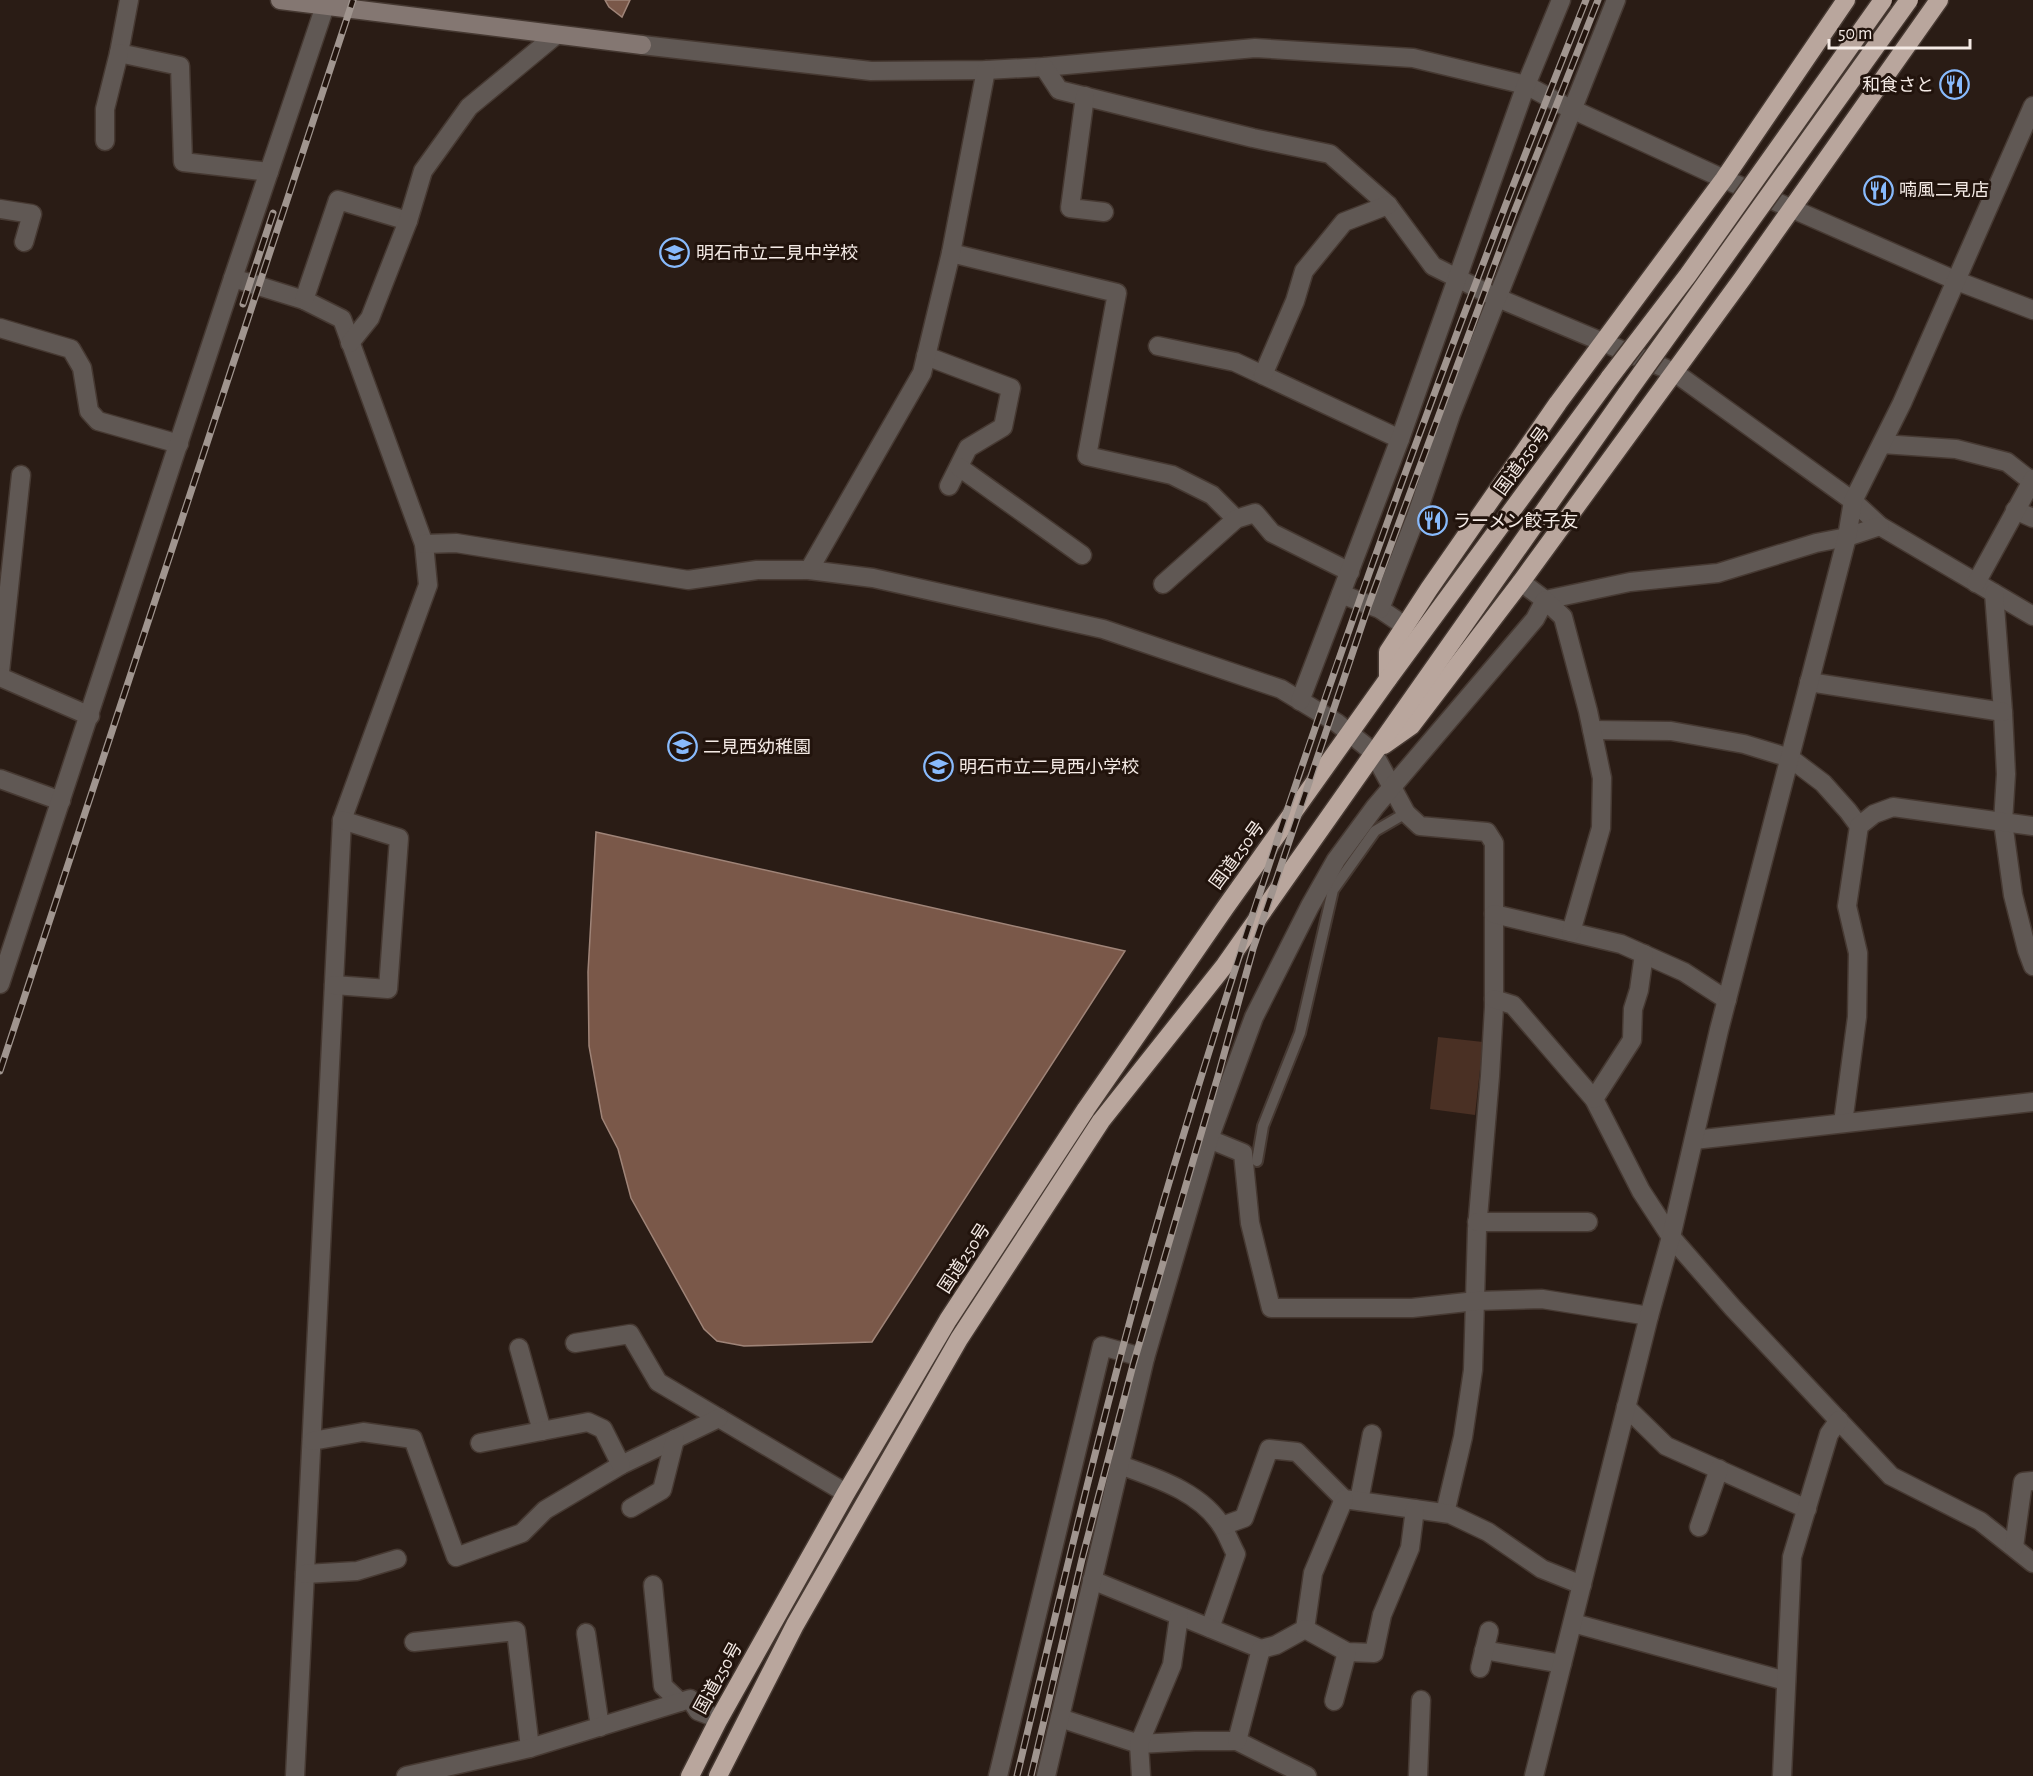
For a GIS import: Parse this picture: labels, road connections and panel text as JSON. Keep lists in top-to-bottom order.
{
  "streets": {
    "highway": ["国道250号"]
  },
  "places": {
    "restaurant": ["和食さと", "喃風二見店", "ラーメン餃子友"],
    "school or university": ["明石市立二見中学校", "二見西幼稚園", "明石市立二見西小学校"]
  },
  "scale_bar": "50 m"
}
